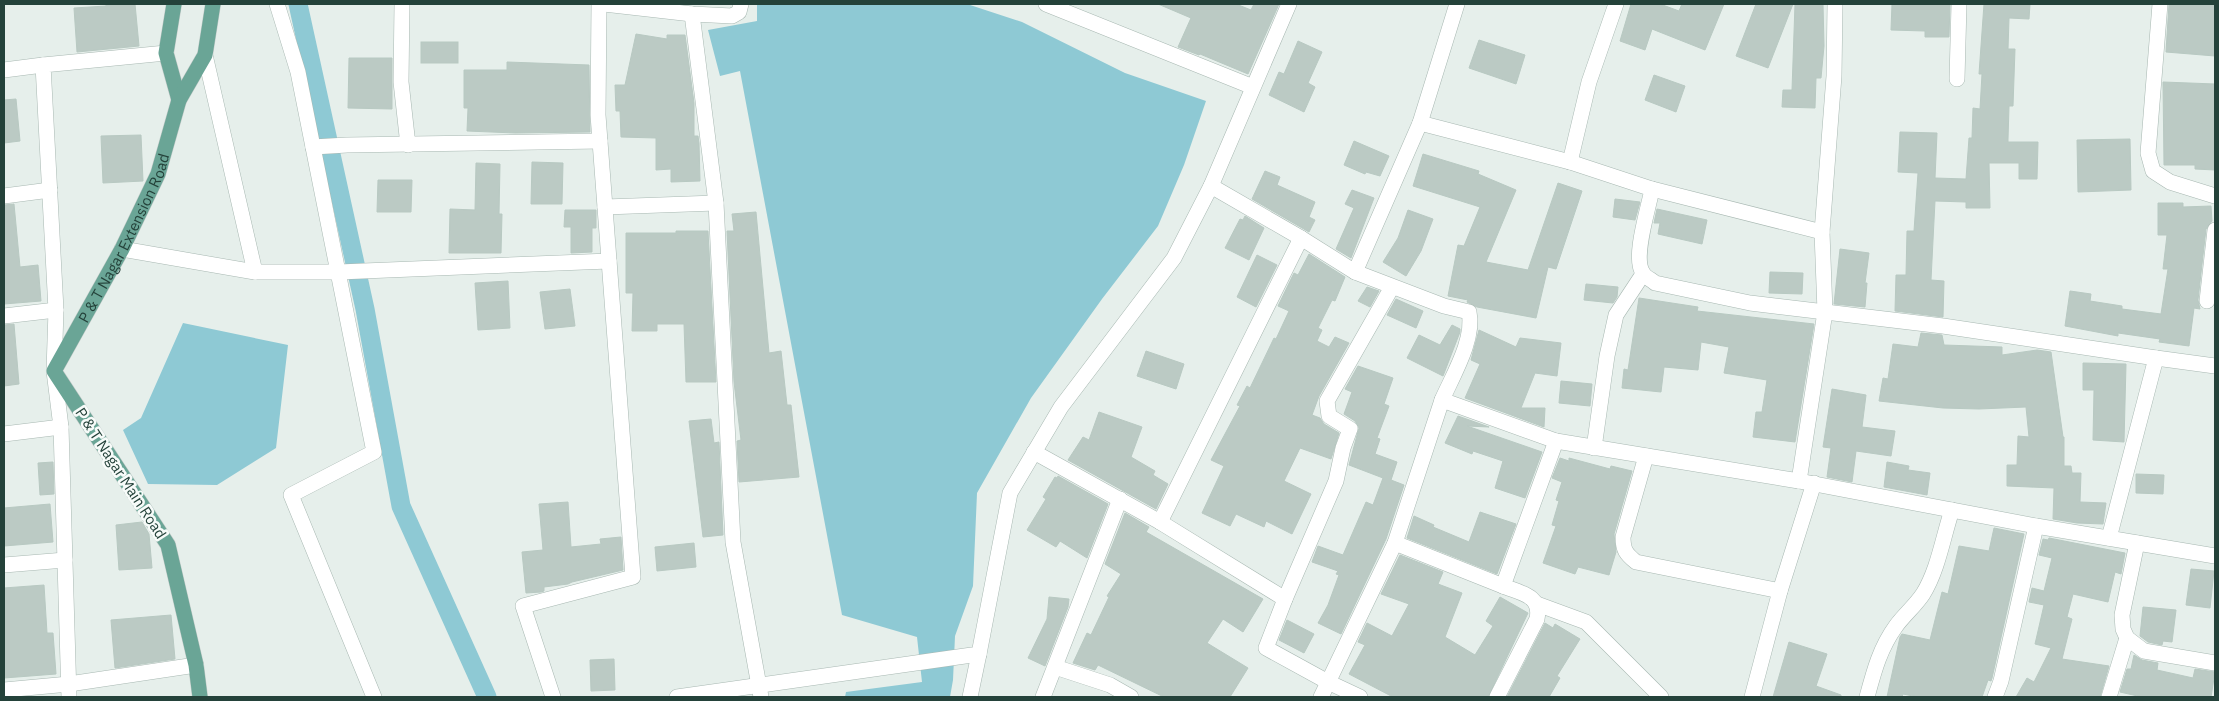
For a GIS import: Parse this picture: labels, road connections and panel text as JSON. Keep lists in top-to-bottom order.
{
  "streets": {
    "main road": ["P & T Nagar Extension Road", "P & T Nagar Main Road"]
  },
  "crossings": [
    ["P & T Nagar Extension Road", "P & T Nagar Main Road"]
  ]
}
